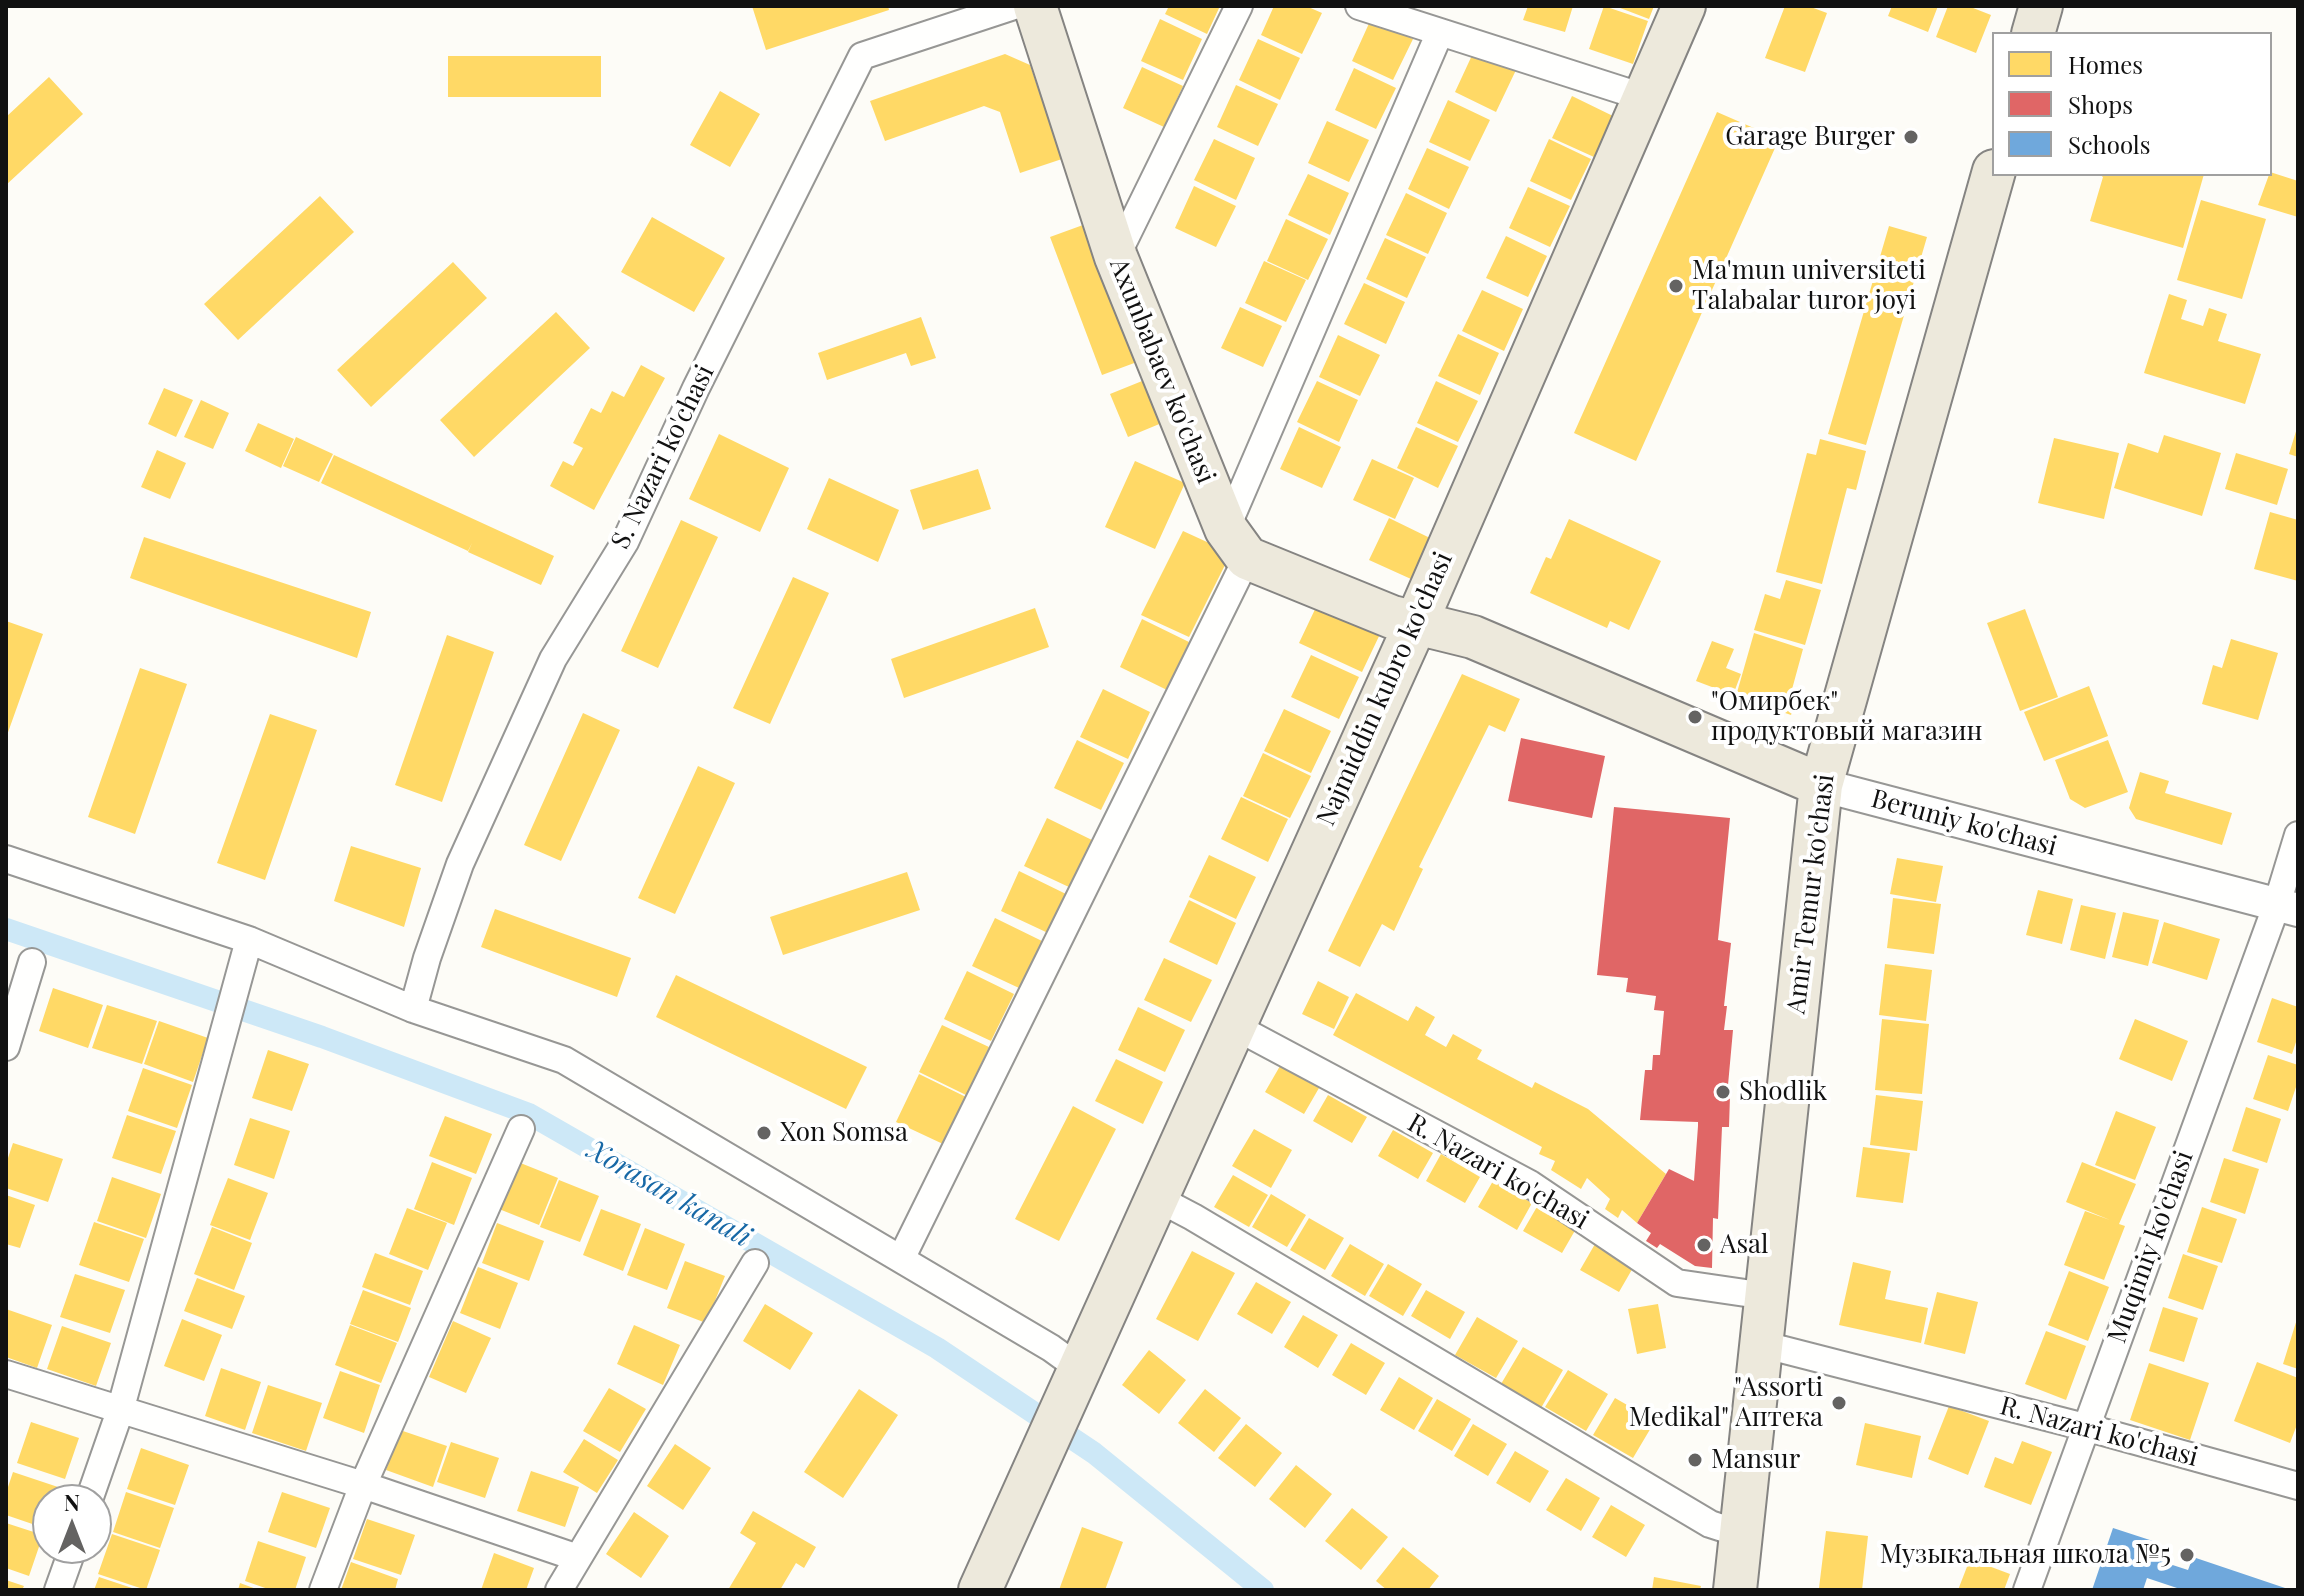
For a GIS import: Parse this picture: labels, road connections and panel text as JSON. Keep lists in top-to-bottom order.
{
  "streets": {
    "main road": [
      "Axunbabaev ko'chasi",
      "Najmiddin kubro ko'chasi",
      "Beruniy ko'chasi",
      "Amir Temur ko'chasi"
    ],
    "street": ["S. Nazari ko'chasi", "R. Nazari ko'chasi", "Muqimiy ko'chasi"]
  },
  "crossings": [
    ["Najmiddin kubro ko'chasi", "Beruniy ko'chasi"],
    ["Najmiddin kubro ko'chasi", "R. Nazari ko'chasi"],
    ["Beruniy ko'chasi", "Amir Temur ko'chasi"],
    ["Beruniy ko'chasi", "Muqimiy ko'chasi"],
    ["Amir Temur ko'chasi", "R. Nazari ko'chasi"],
    ["R. Nazari ko'chasi", "Muqimiy ko'chasi"]
  ],
  "water": ["Xorasan kanali"],
  "places": [
    "Garage Burger",
    "Ma'mun universiteti Talabalar turor joyi",
    "\"Омирбек\" продуктовый магазин",
    "Shodlik",
    "Xon Somsa",
    "Asal",
    "\"Assorti Medikal\" Аптека",
    "Mansur",
    "Музыкальная школа №5"
  ],
  "legend": ["Homes", "Shops", "Schools"],
  "north": "top"
}
